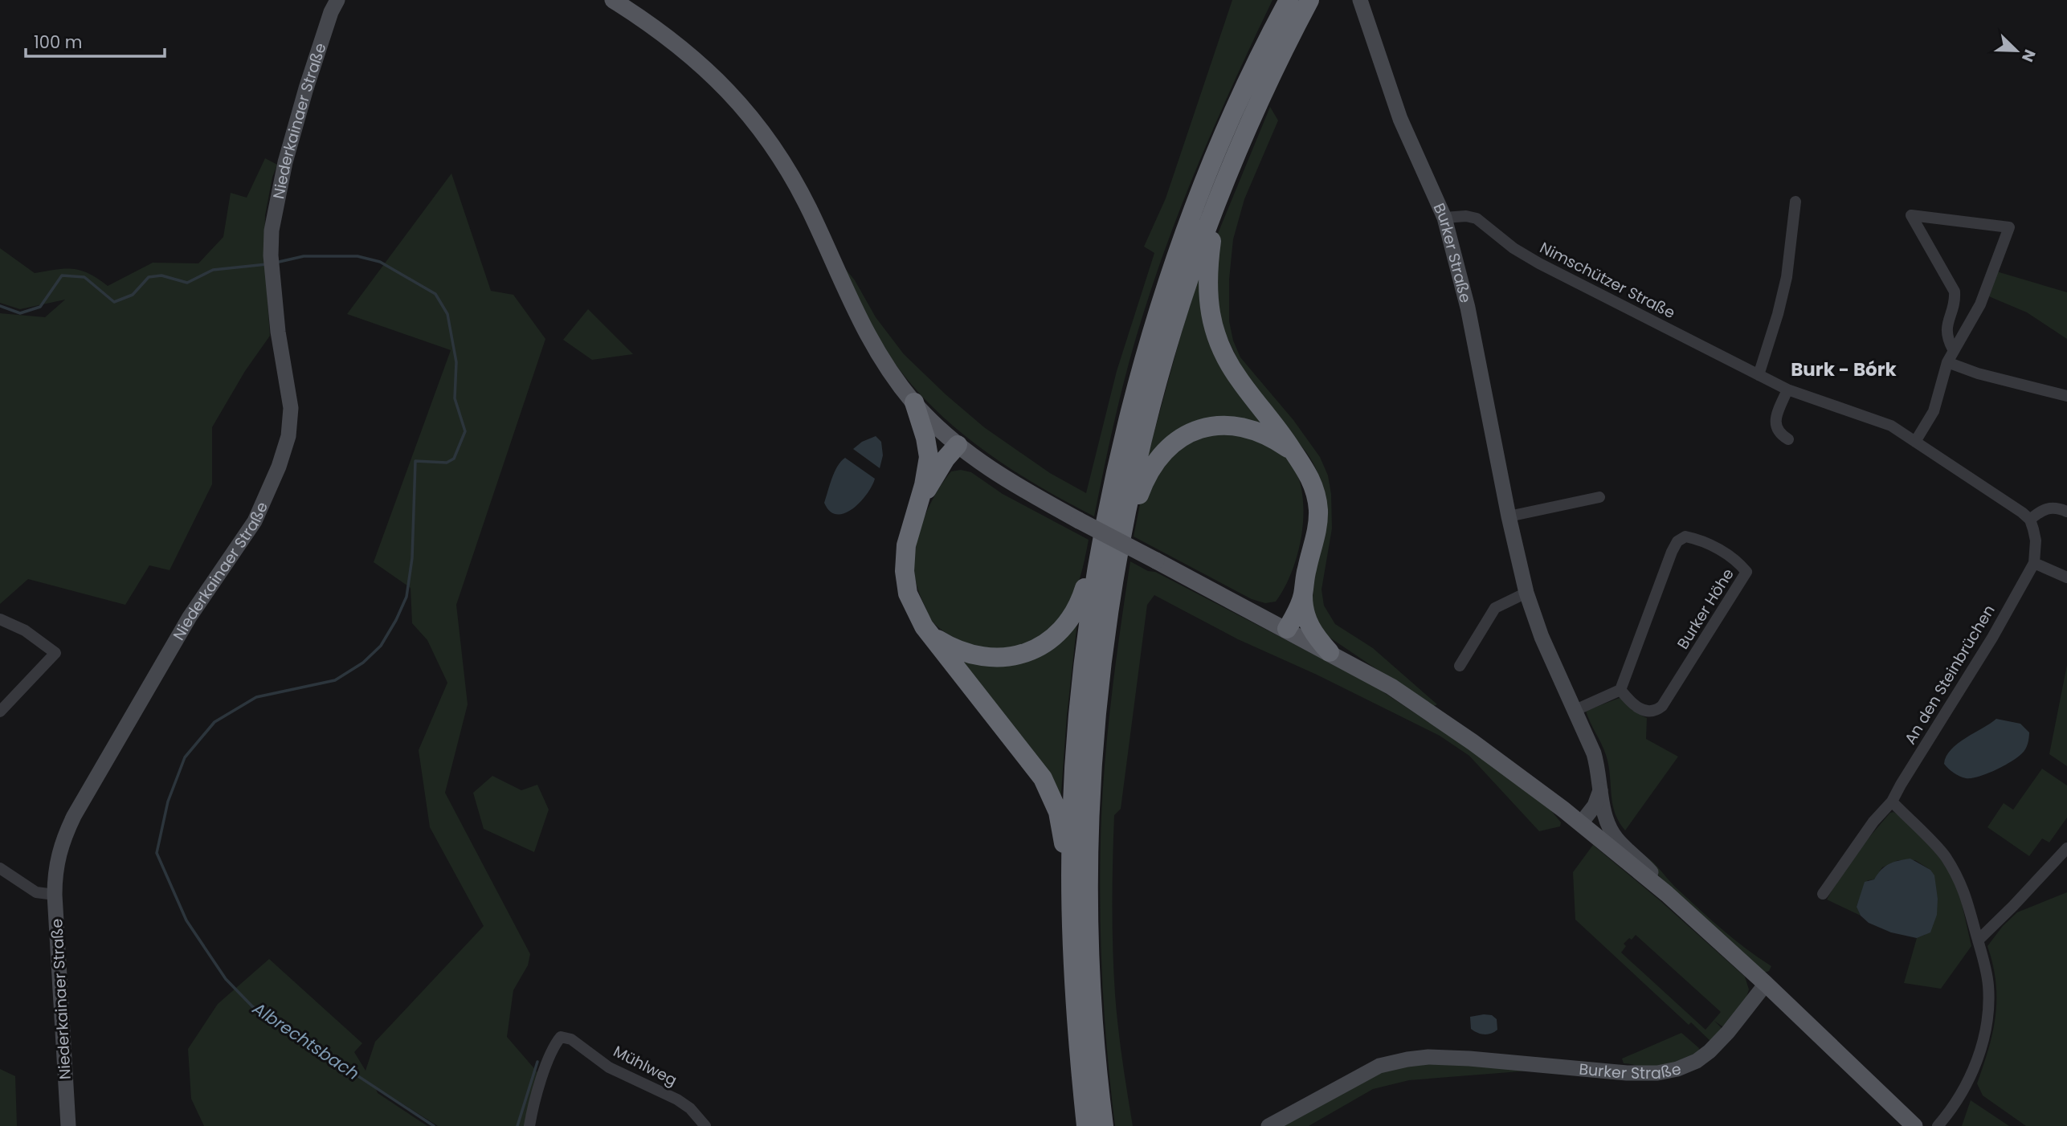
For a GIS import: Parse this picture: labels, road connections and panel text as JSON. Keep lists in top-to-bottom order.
{
  "streets": {
    "street": [
      "Niederkainaer Straße",
      "Burker Straße",
      "Nimschützer Straße",
      "Burker Höhe",
      "An den Steinbrüchen",
      "Mühlweg"
    ]
  },
  "crossings": [
    ["Burker Straße", "Nimschützer Straße"]
  ],
  "districts": ["Burk - Bórk"],
  "water": ["Albrechtsbach"],
  "scale_bar": "100 m",
  "north": "bottom right"
}
